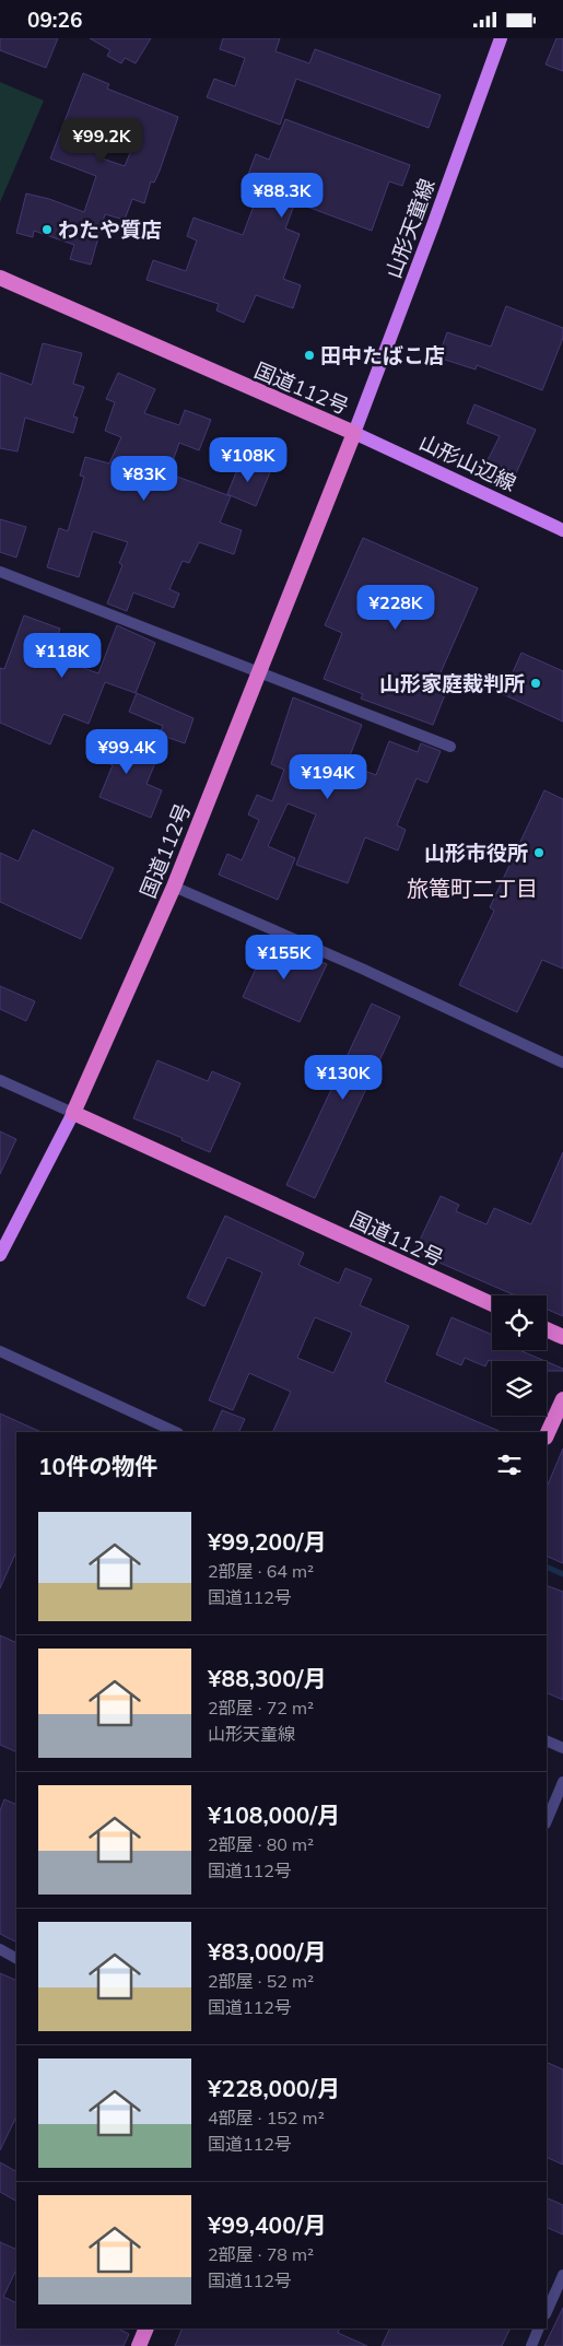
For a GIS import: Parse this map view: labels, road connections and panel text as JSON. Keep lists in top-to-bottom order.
{
  "streets": {
    "highway": ["国道112号"],
    "main road": ["山形天童線", "山形山辺線"]
  },
  "crossings": [
    ["山形天童線", "国道112号"],
    ["山形天童線", "山形山辺線"],
    ["国道112号", "山形山辺線"]
  ],
  "districts": ["旅篭町二丁目"],
  "places": [
    "わたや質店",
    "田中たばこ店",
    "山形家庭裁判所",
    "山形市役所"
  ],
  "page": {
    "status": "09:26",
    "price": [
      "¥99.2K",
      "¥88.3K",
      "¥108K",
      "¥83K",
      "¥228K",
      "¥118K",
      "¥99.4K",
      "¥194K",
      "¥155K",
      "¥130K"
    ],
    "heading": "10件の物件",
    "list": [
      {
        "name": "¥99,200/月",
        "note": "2部屋 · 64 m² · 国道112号"
      },
      {
        "name": "¥88,300/月",
        "note": "2部屋 · 72 m² · 山形天童線"
      },
      {
        "name": "¥108,000/月",
        "note": "2部屋 · 80 m² · 国道112号"
      },
      {
        "name": "¥83,000/月",
        "note": "2部屋 · 52 m² · 国道112号"
      },
      {
        "name": "¥228,000/月",
        "note": "4部屋 · 152 m² · 国道112号"
      },
      {
        "name": "¥99,400/月",
        "note": "2部屋 · 78 m² · 国道112号"
      }
    ]
  }
}
